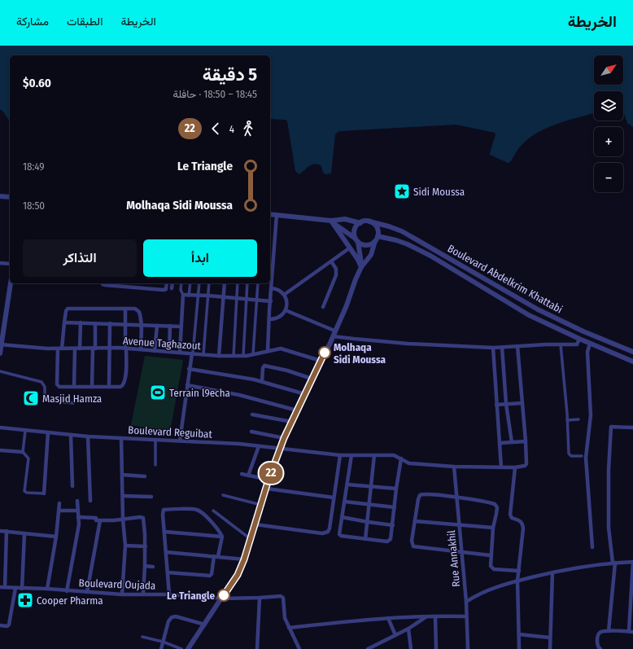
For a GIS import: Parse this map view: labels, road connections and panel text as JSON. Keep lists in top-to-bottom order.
{
  "streets": {
    "street": [
      "Boulevard Abdelkrim Khattabi",
      "Avenue Taghazout",
      "Boulevard Reguibat",
      "Rue Annakhil",
      "Boulevard Oujada"
    ]
  },
  "crossings": [
    ["Boulevard Reguibat", "Rue Annakhil"]
  ],
  "places": {
    "place": ["Sidi Moussa"],
    "other": ["Molhaqa Sidi Moussa", "Le Triangle"],
    "sports": ["Terrain l9echa"],
    "mosque": ["Masjid Hamza"],
    "pharmacy": ["Cooper Pharma"]
  },
  "lines": ["bus line 22"],
  "north": "top right",
  "page": {
    "header": "الخريطة",
    "nav": ["الخريطة", "الطبقات", "مشاركة"],
    "on_map": "22",
    "map_buttons": ["+", "−"],
    "heading": ["5 دقيقة", "18:45 – 18:50 · حافلة", "$0.60"],
    "legs": ["4", "22"],
    "list": [
      {
        "name": "Le Triangle",
        "value": "18:49"
      },
      {
        "name": "Molhaqa Sidi Moussa",
        "value": "18:50"
      }
    ],
    "buttons": ["ابدأ", "التذاكر"]
  }
}
